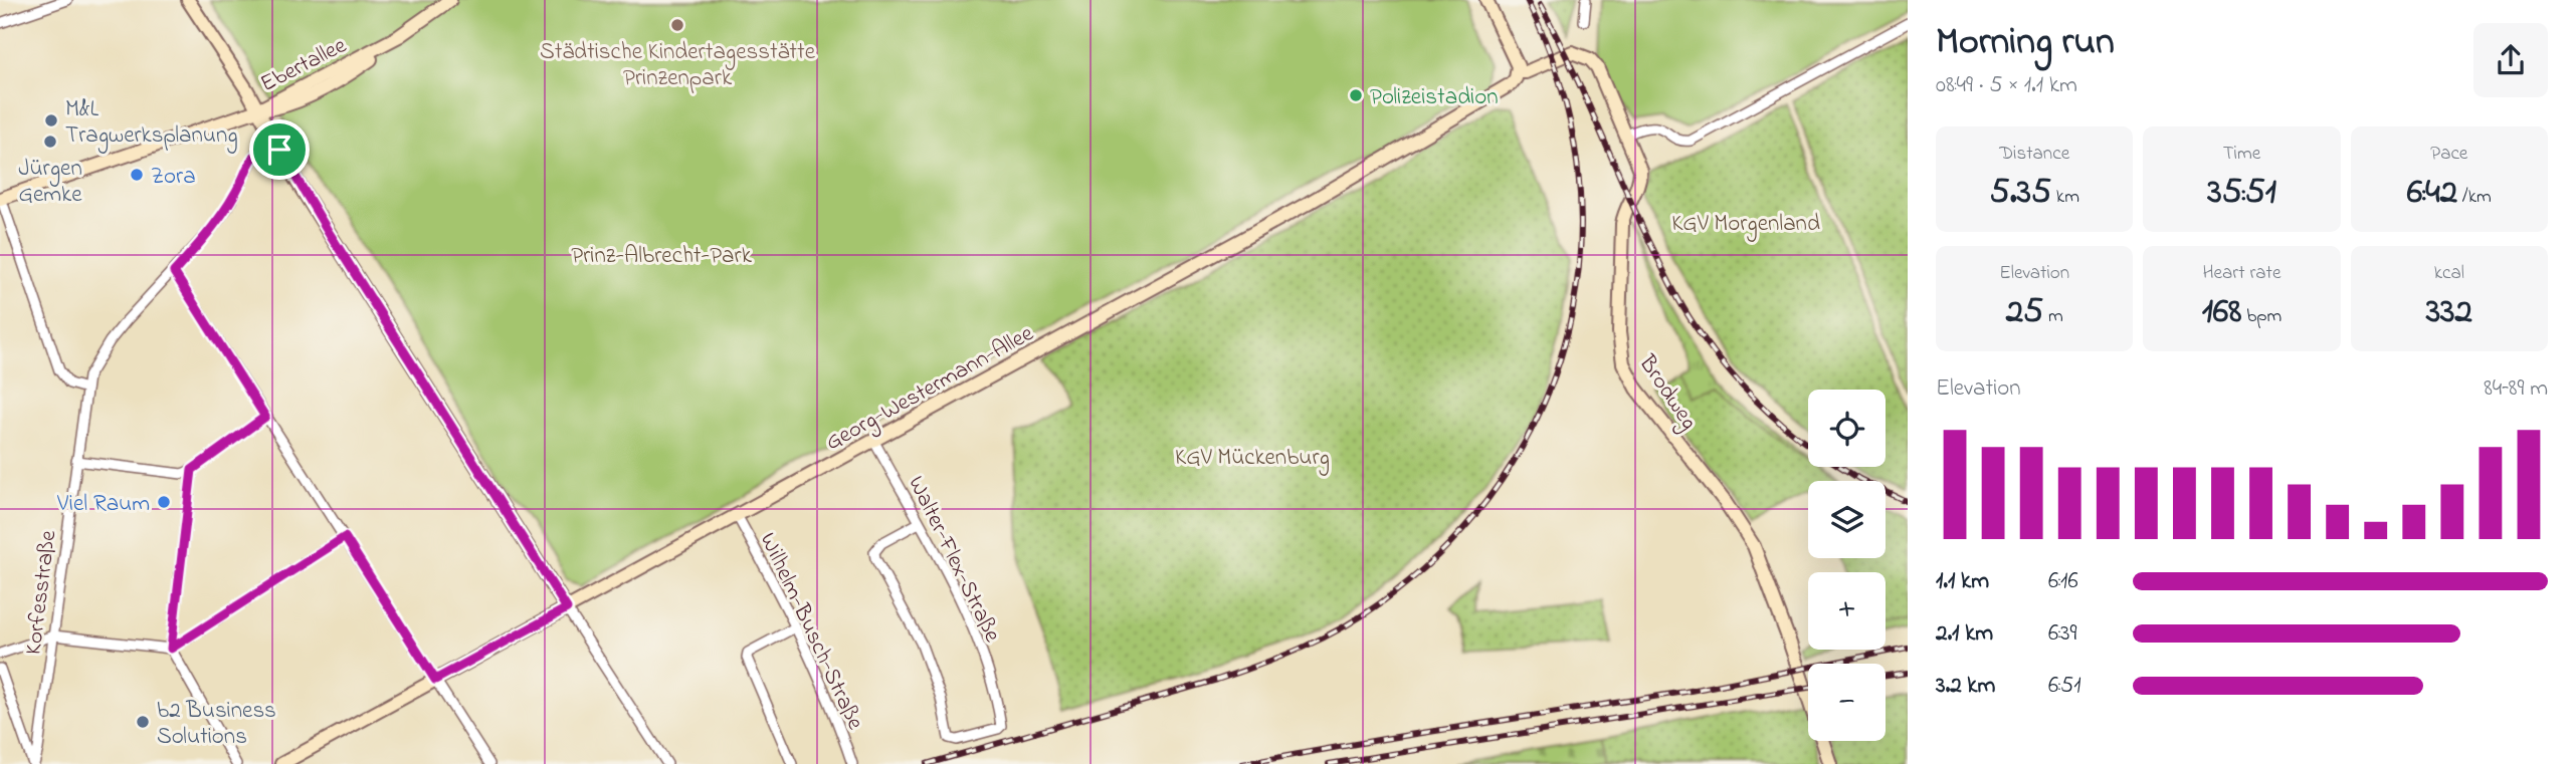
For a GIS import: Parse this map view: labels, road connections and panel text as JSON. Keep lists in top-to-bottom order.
{
  "streets": {
    "street": [
      "Ebertallee",
      "Georg-Westermann-Allee",
      "Brodweg",
      "Walter-Flex-Straße",
      "Korfesstraße",
      "Wilhelm-Busch-Straße"
    ]
  },
  "crossings": [
    ["Georg-Westermann-Allee", "Brodweg"],
    ["Georg-Westermann-Allee", "Walter-Flex-Straße"],
    ["Georg-Westermann-Allee", "Wilhelm-Busch-Straße"]
  ],
  "parks": ["KGV Morgenland", "Prinz-Albrecht-Park", "KGV Mückenburg"],
  "places": [
    "Städtische Kindertagesstätte Prinzenpark",
    "Polizeistadion",
    "M&L Tragwerksplanung",
    "Jürgen Gemke",
    "Zora",
    "Viel Raum",
    "b2 Business Solutions"
  ],
  "page": {
    "heading": ["Morning run", "08:49 · 5 × 1.1 km"],
    "stats": [
      ["Distance", "5.35 km"],
      ["Time", "35:51"],
      ["Pace", "6:42 /km"],
      ["Elevation", "25 m"],
      ["Heart rate", "168 bpm"],
      ["kcal", "332"]
    ],
    "chart": ["Elevation", "84–89 m"],
    "map_buttons": ["+", "−"],
    "list": [
      {
        "name": "1.1 km",
        "note": "6:16"
      },
      {
        "name": "2.1 km",
        "note": "6:39"
      },
      {
        "name": "3.2 km",
        "note": "6:51"
      }
    ]
  }
}
